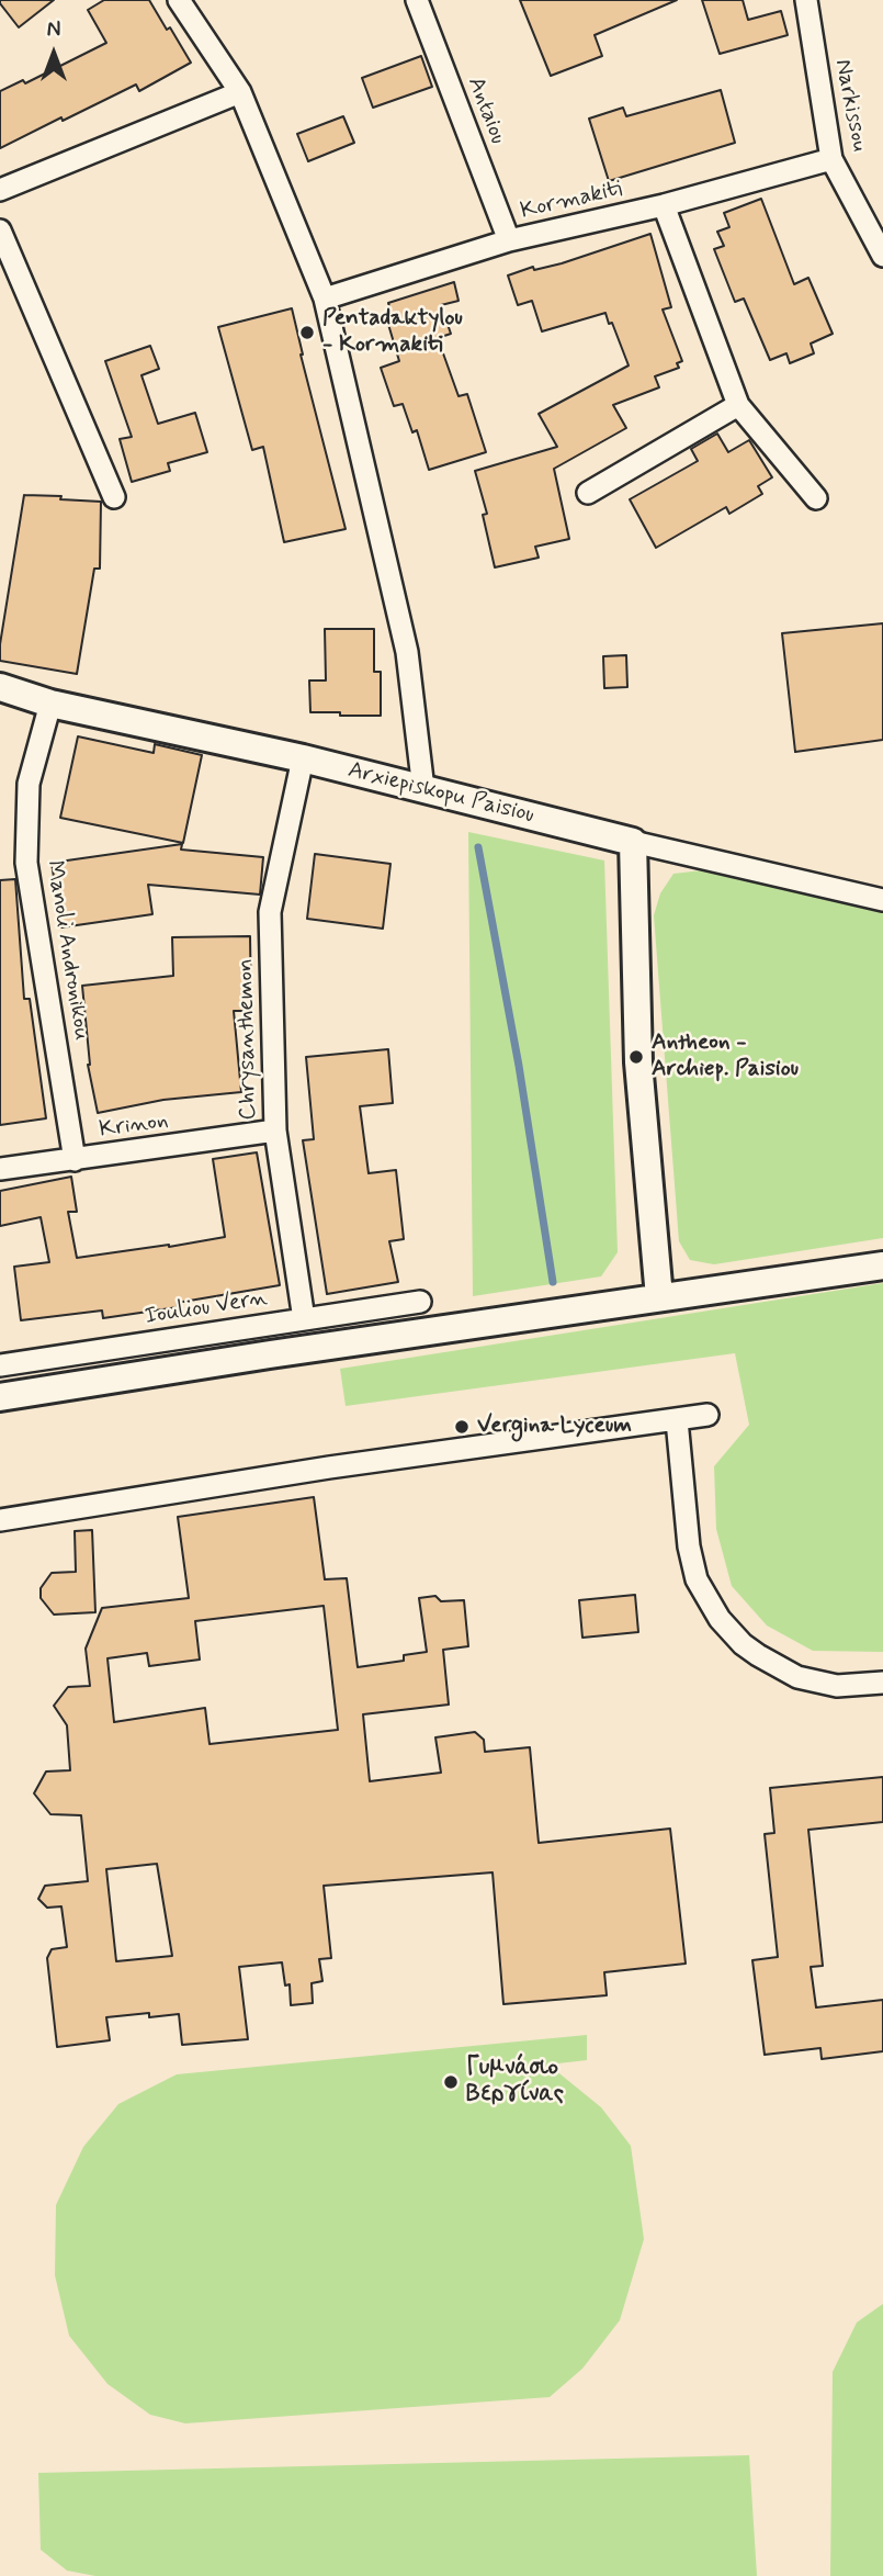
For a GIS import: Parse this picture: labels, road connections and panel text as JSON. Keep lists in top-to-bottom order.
{
  "streets": {
    "street": [
      "Narkissou",
      "Antaiou",
      "Kormakiti",
      "Arxiepiskopu Paisiou",
      "Manoli Andronikou",
      "Chrysanthemon",
      "Krinon",
      "Iouliou Vern"
    ]
  },
  "crossings": [
    ["Narkissou", "Kormakiti"],
    ["Antaiou", "Kormakiti"],
    ["Arxiepiskopu Paisiou", "Manoli Andronikou"],
    ["Arxiepiskopu Paisiou", "Chrysanthemon"],
    ["Manoli Andronikou", "Krinon"],
    ["Chrysanthemon", "Krinon"],
    ["Chrysanthemon", "Iouliou Vern"]
  ],
  "places": [
    "Pentadaktylou - Kormakiti",
    "Antheon - Archiep. Paisiou",
    "Vergina Lyceum",
    "Γυμνάσιο Βεργίνας"
  ],
  "north": "top"
}
